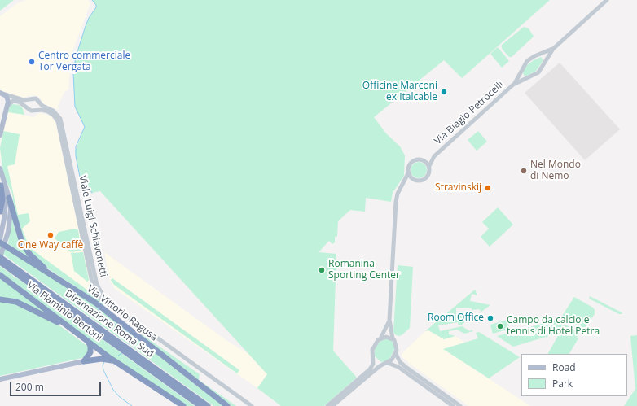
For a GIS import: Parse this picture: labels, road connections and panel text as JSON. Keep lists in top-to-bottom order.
{
  "streets": {
    "highway": ["Via Flaminio Bertoni", "Via Vittorio Ragusa", "Diramazione Roma Sud"],
    "street": ["Via Biagio Petrocelli", "Viale Luigi Schiavonetti"]
  },
  "places": [
    "Centro commerciale Tor Vergata",
    "Officine Marconi ex Italcable",
    "Nel Mondo di Nemo",
    "Stravinskij",
    "One Way caffè",
    "Romanina Sporting Center",
    "Room Office",
    "Campo da calcio e tennis di Hotel Petra"
  ],
  "legend": ["Road", "Park"],
  "scale_bar": "200 m"
}
